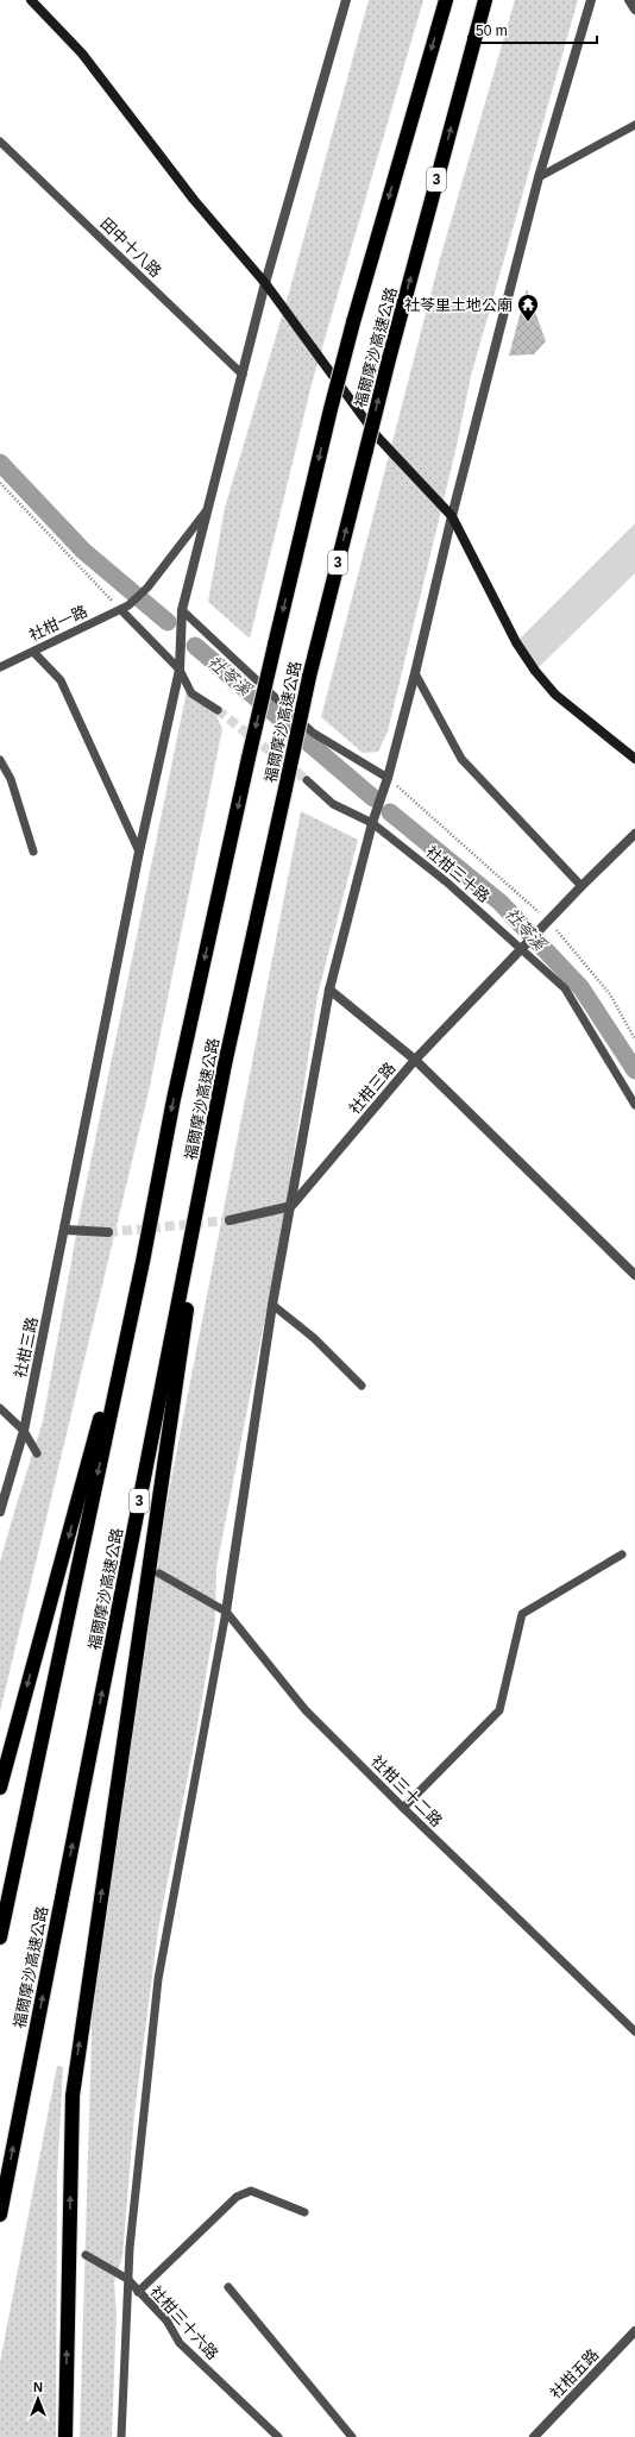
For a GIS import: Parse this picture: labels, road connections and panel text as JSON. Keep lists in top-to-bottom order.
{
  "streets": {
    "highway": ["3", "福爾摩沙高速公路"],
    "street": ["社柑三路", "社柑五路"],
    "lane": [
      "田中十八路",
      "社柑一路",
      "社柑三十路",
      "社柑三十二路",
      "社柑三十六路"
    ]
  },
  "crossings": [
    ["田中十八路", "社柑三路"],
    ["社柑一路", "社柑三路"],
    ["社柑三十路", "社柑三路"]
  ],
  "water": ["社苓溪"],
  "places": {
    "temple": ["社苓里土地公廟"]
  },
  "scale_bar": "50 m",
  "north": "top"
}
